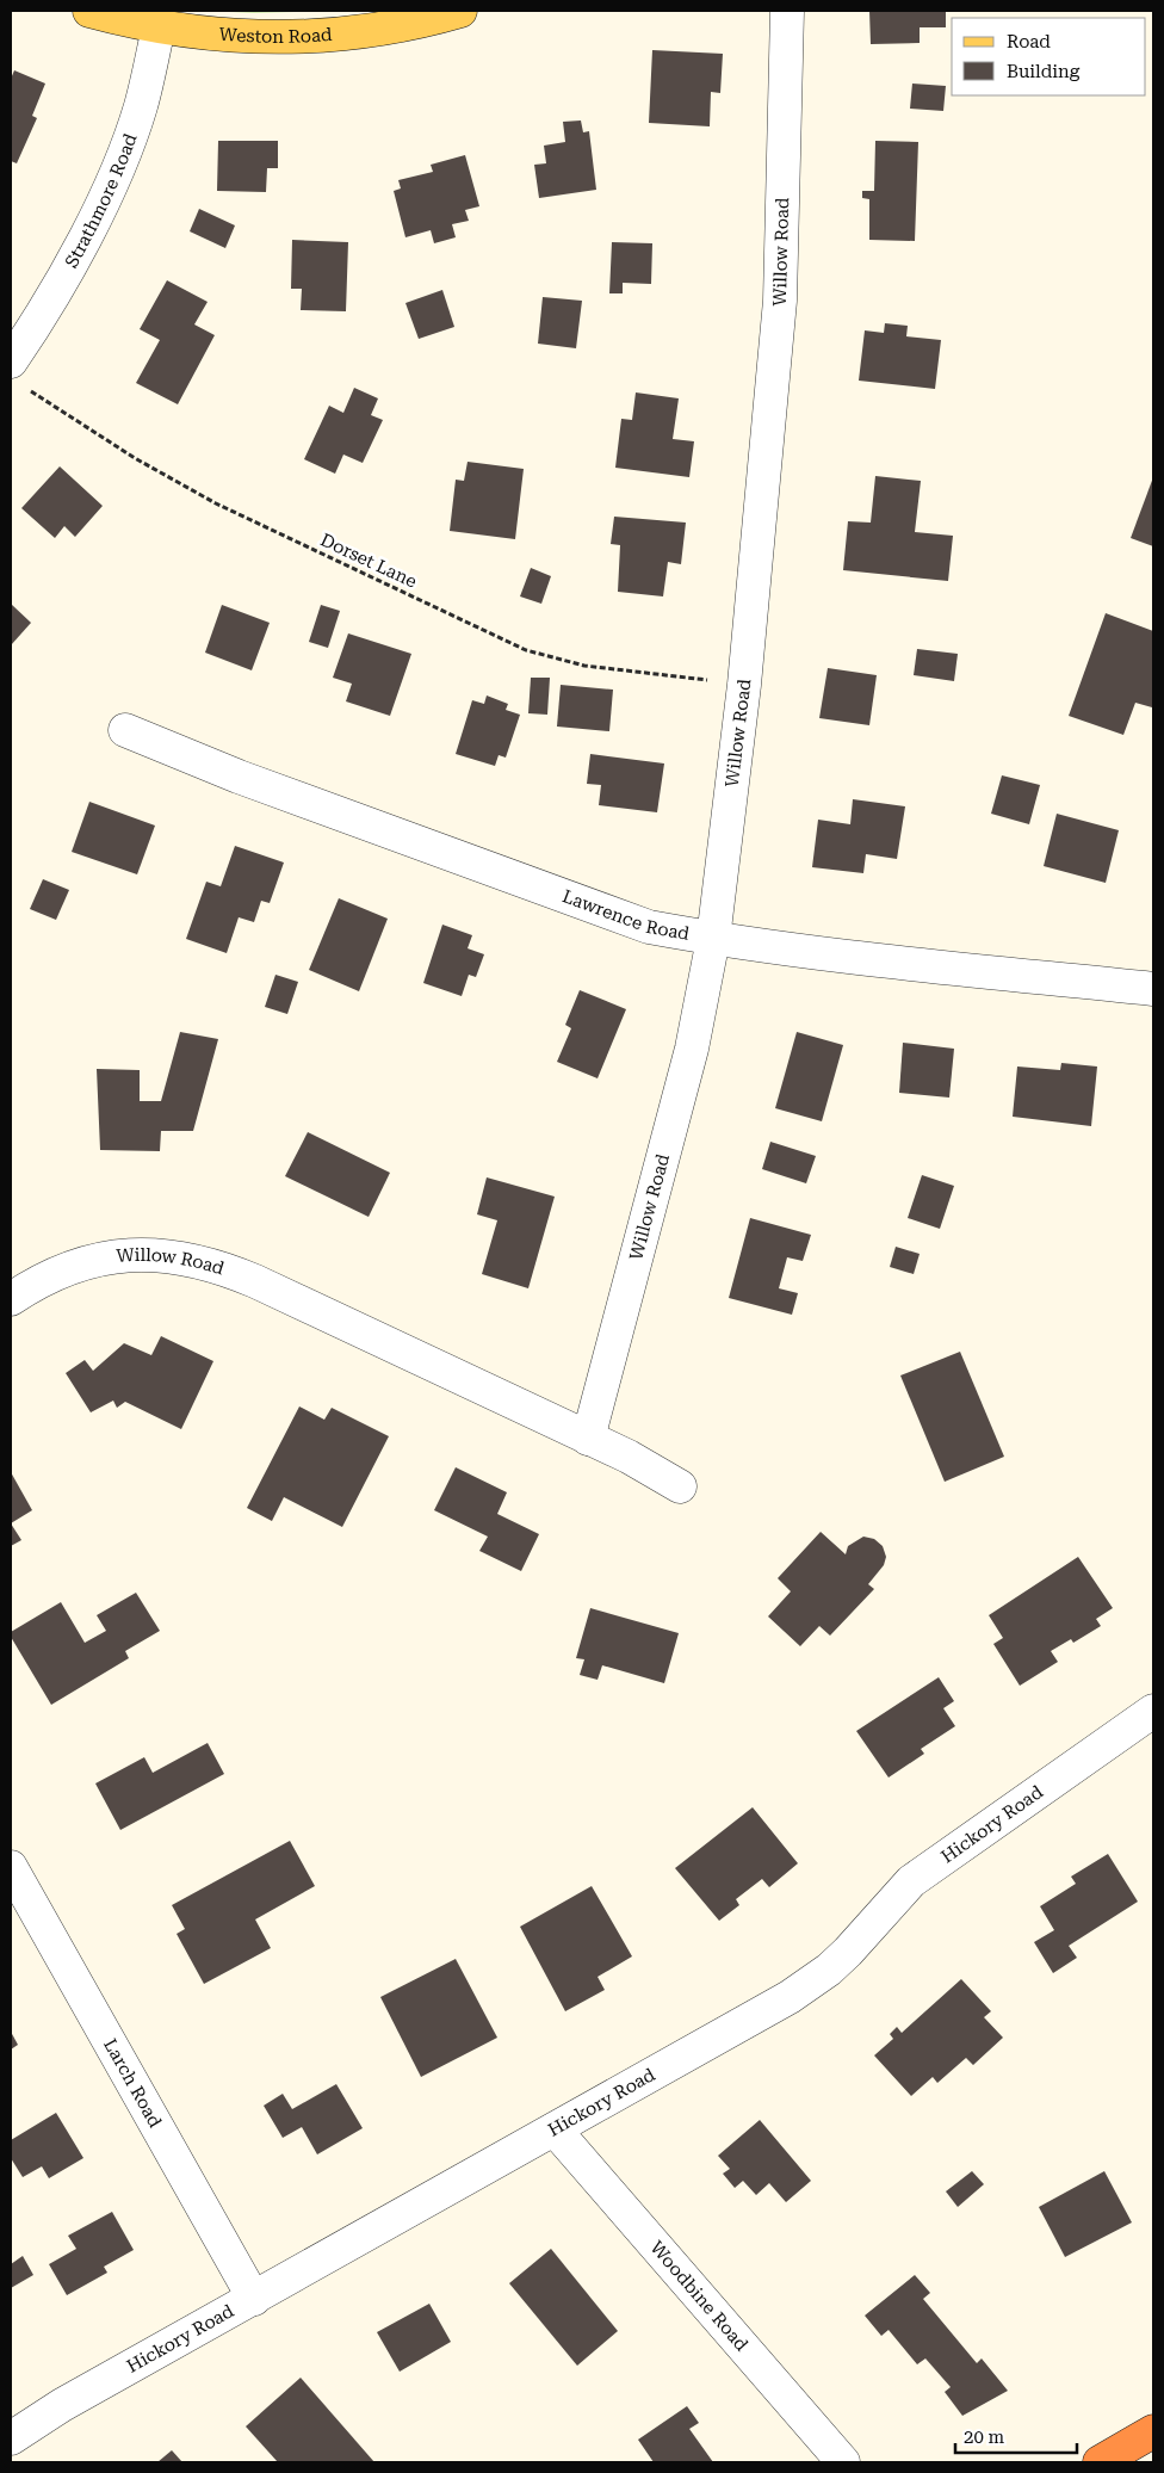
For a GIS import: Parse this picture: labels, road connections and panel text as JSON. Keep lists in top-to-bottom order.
{
  "streets": {
    "main road": ["Weston Road"],
    "street": [
      "Strathmore Road",
      "Willow Road",
      "Lawrence Road",
      "Hickory Road",
      "Larch Road",
      "Woodbine Road"
    ],
    "path": ["Dorset Lane"]
  },
  "crossings": [
    ["Weston Road", "Strathmore Road"],
    ["Willow Road", "Dorset Lane"],
    ["Willow Road", "Lawrence Road"],
    ["Hickory Road", "Larch Road"],
    ["Hickory Road", "Woodbine Road"]
  ],
  "legend": ["Road", "Building"],
  "scale_bar": "20 m"
}
